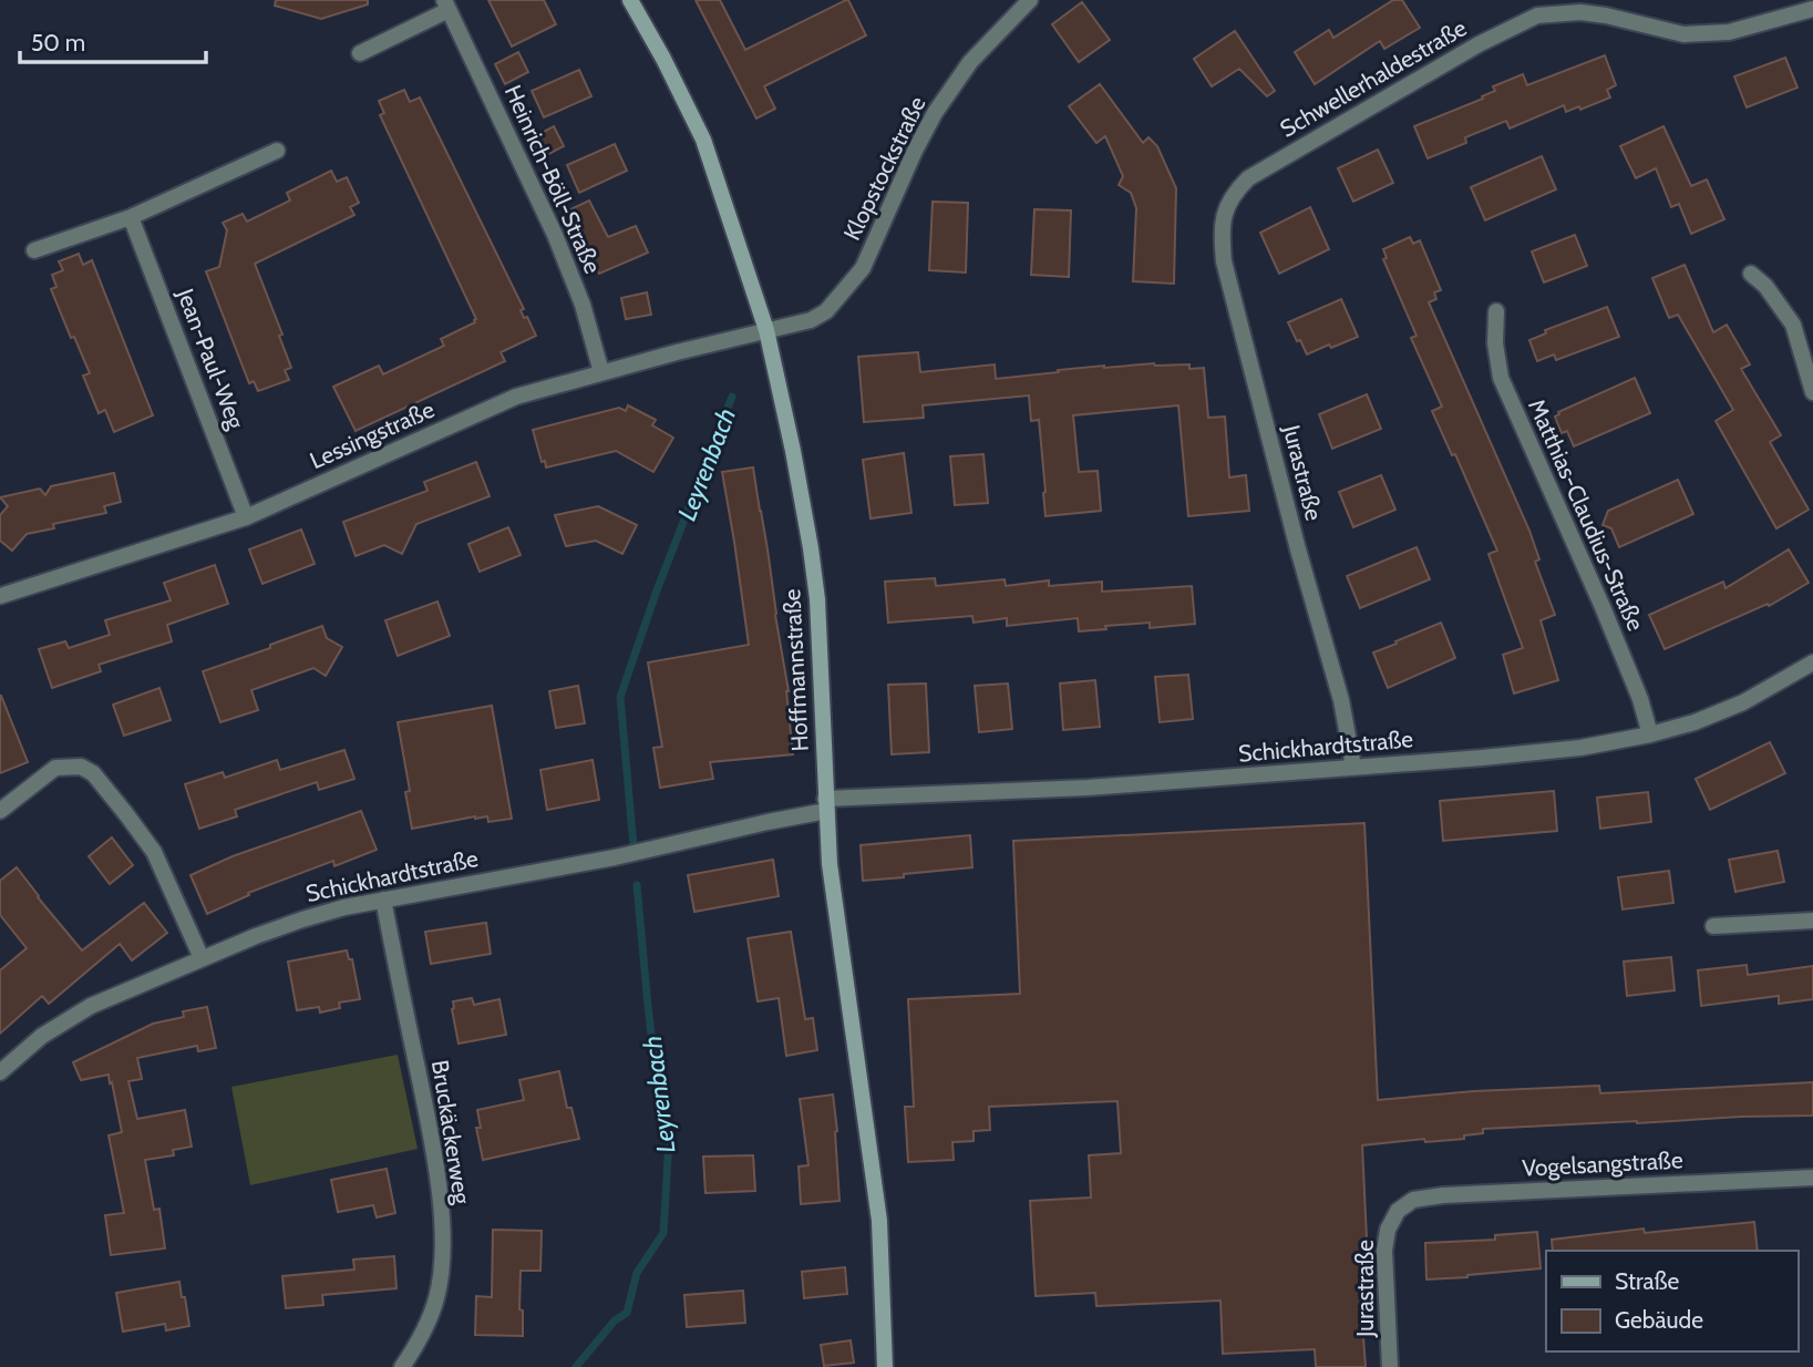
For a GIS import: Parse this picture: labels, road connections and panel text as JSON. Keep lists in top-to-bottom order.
{
  "streets": {
    "street": [
      "Schwellerhaldestraße",
      "Klopstockstraße",
      "Heinrich-Böll-Straße",
      "Jean-Paul-Weg",
      "Lessingstraße",
      "Jurastraße",
      "Matthias-Claudius-Straße",
      "Hoffmannstraße",
      "Schickhardtstraße",
      "Bruckäckerweg",
      "Vogelsangstraße"
    ]
  },
  "crossings": [
    ["Schwellerhaldestraße", "Jurastraße"],
    ["Klopstockstraße", "Lessingstraße"],
    ["Klopstockstraße", "Hoffmannstraße"],
    ["Heinrich-Böll-Straße", "Lessingstraße"],
    ["Jean-Paul-Weg", "Lessingstraße"],
    ["Lessingstraße", "Hoffmannstraße"],
    ["Jurastraße", "Schickhardtstraße"],
    ["Jurastraße", "Vogelsangstraße"],
    ["Matthias-Claudius-Straße", "Schickhardtstraße"],
    ["Hoffmannstraße", "Schickhardtstraße"],
    ["Schickhardtstraße", "Bruckäckerweg"]
  ],
  "water": ["Leyrenbach"],
  "legend": ["Straße", "Gebäude"],
  "scale_bar": "50 m"
}
